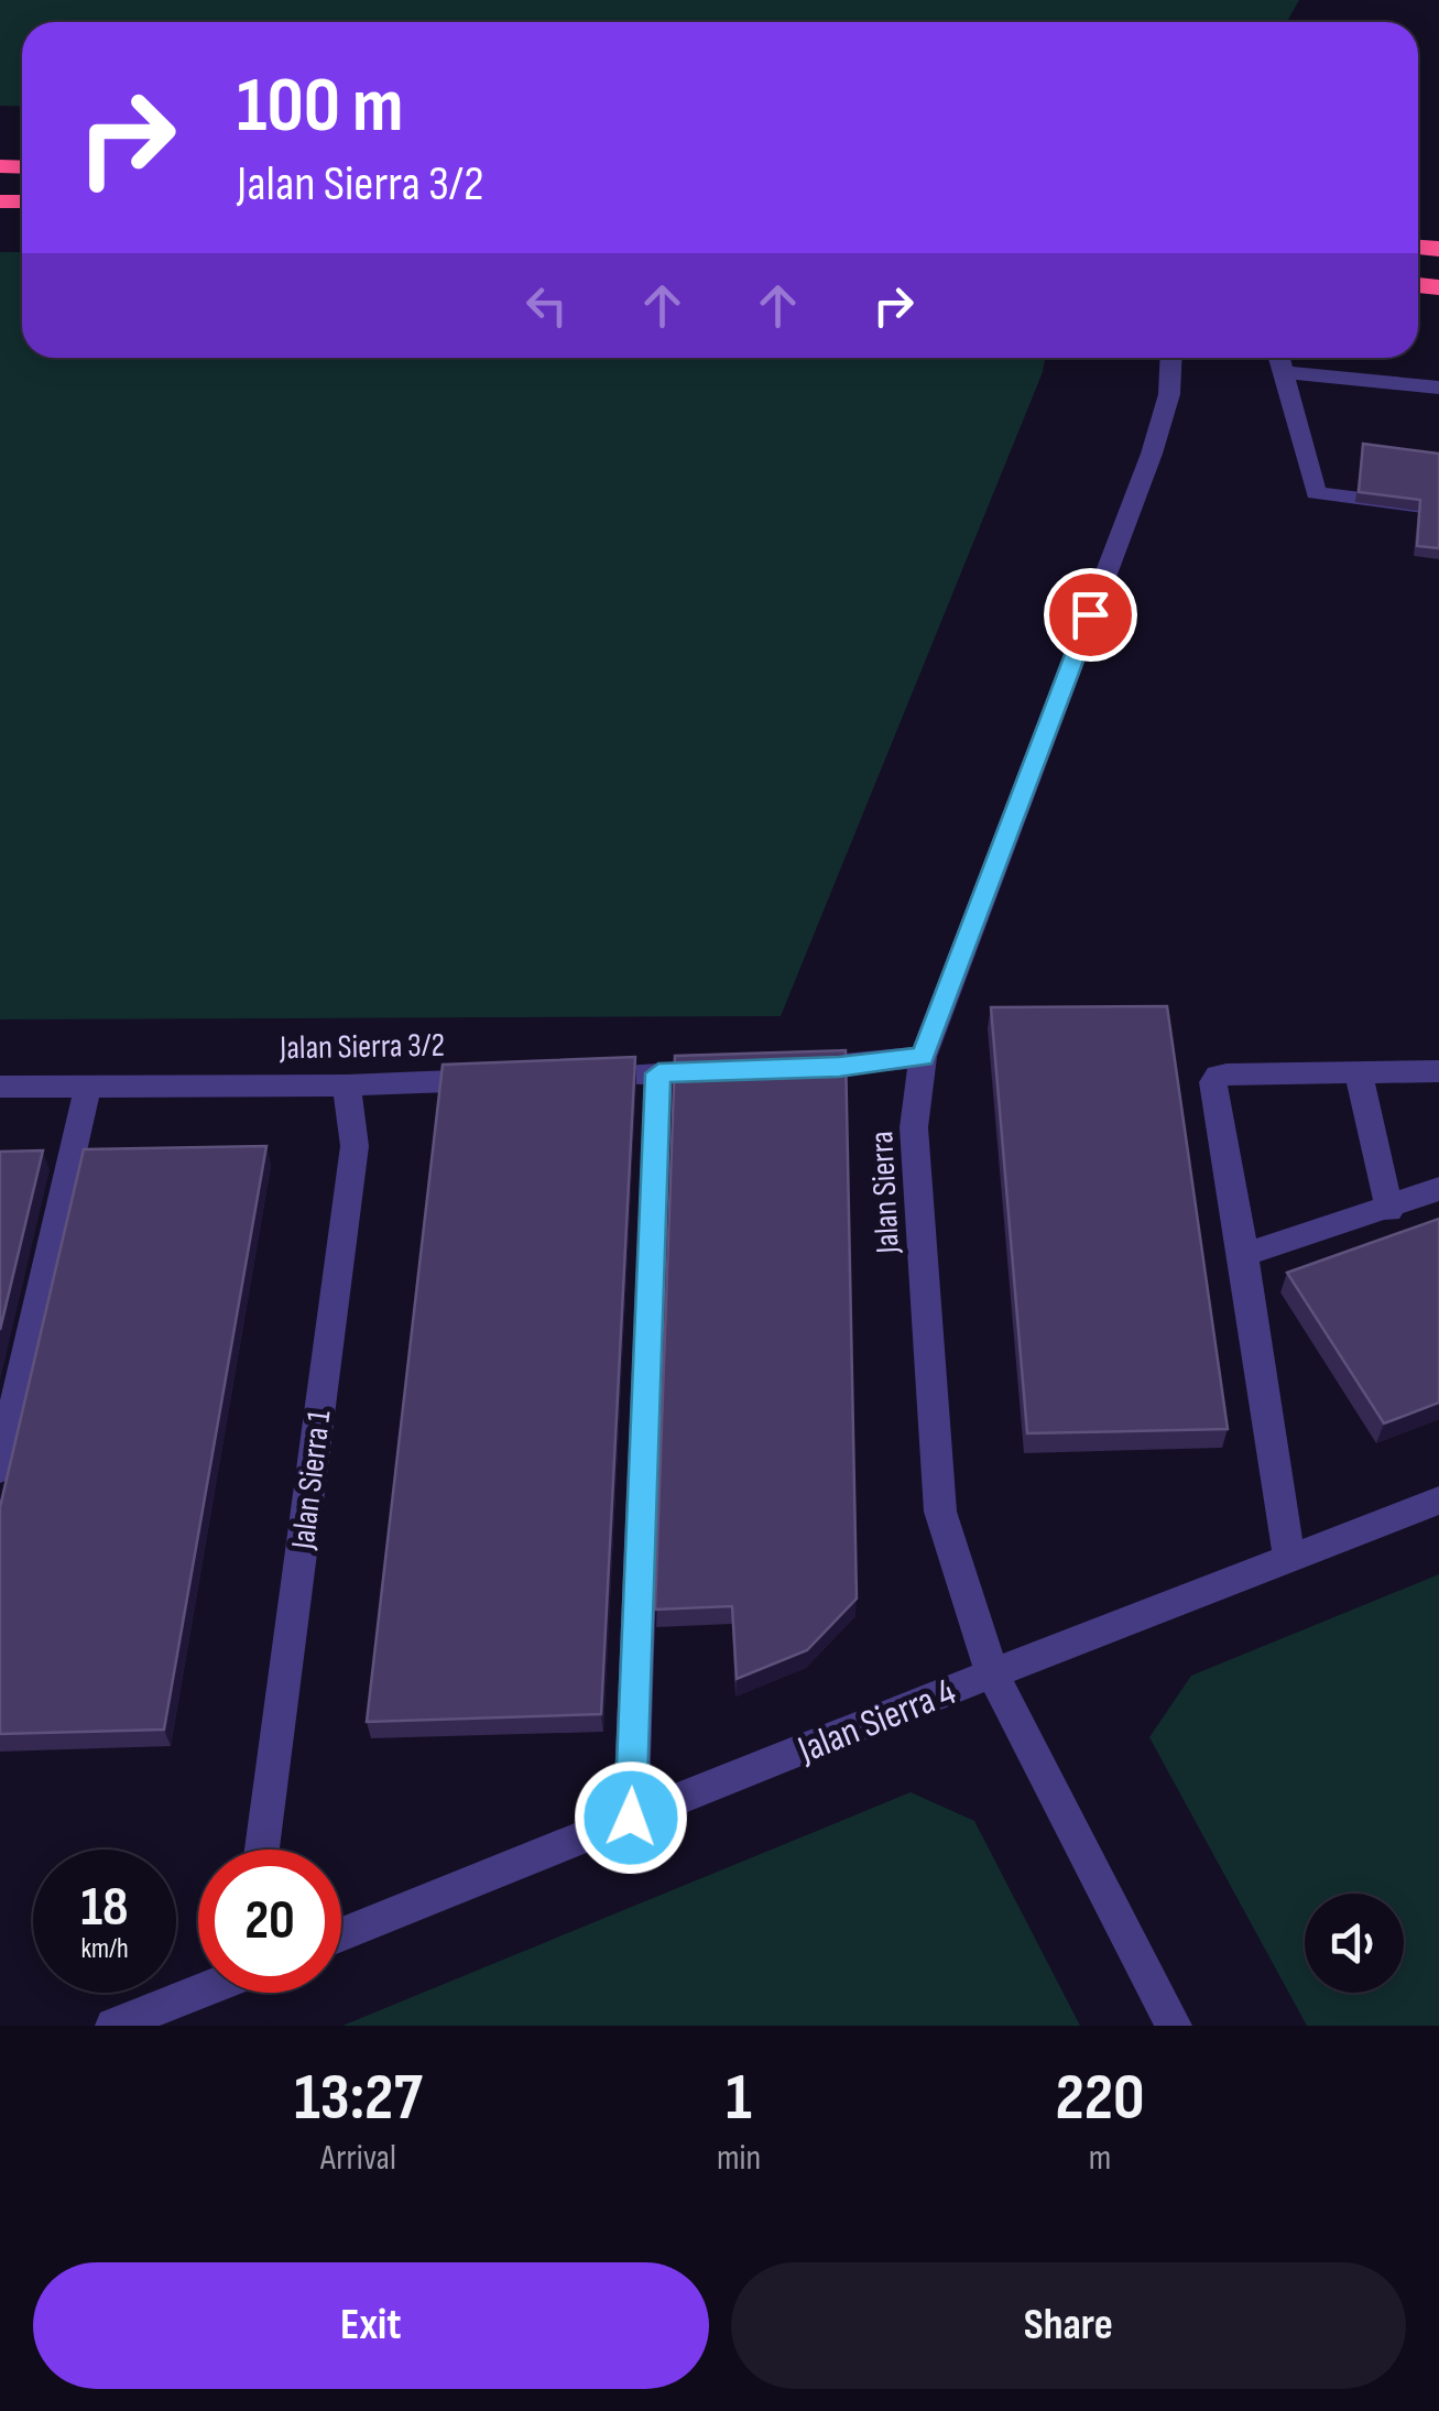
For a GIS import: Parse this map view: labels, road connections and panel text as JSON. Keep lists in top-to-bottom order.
{
  "streets": {
    "street": [
      "Jalan Sierra 3/2",
      "Jalan Sierra",
      "Jalan Sierra 1",
      "Jalan Sierra 4"
    ]
  },
  "crossings": [
    ["Jalan Sierra 3/2", "Jalan Sierra 1"],
    ["Jalan Sierra", "Jalan Sierra 4"]
  ],
  "page": {
    "turn": ["100 m", "Jalan Sierra 3/2"],
    "speed": "18 km/h",
    "limit": "20",
    "eta": [
      "13:27",
      "Arrival",
      "1",
      "min",
      "220",
      "m"
    ],
    "buttons": ["Exit", "Share"]
  }
}
